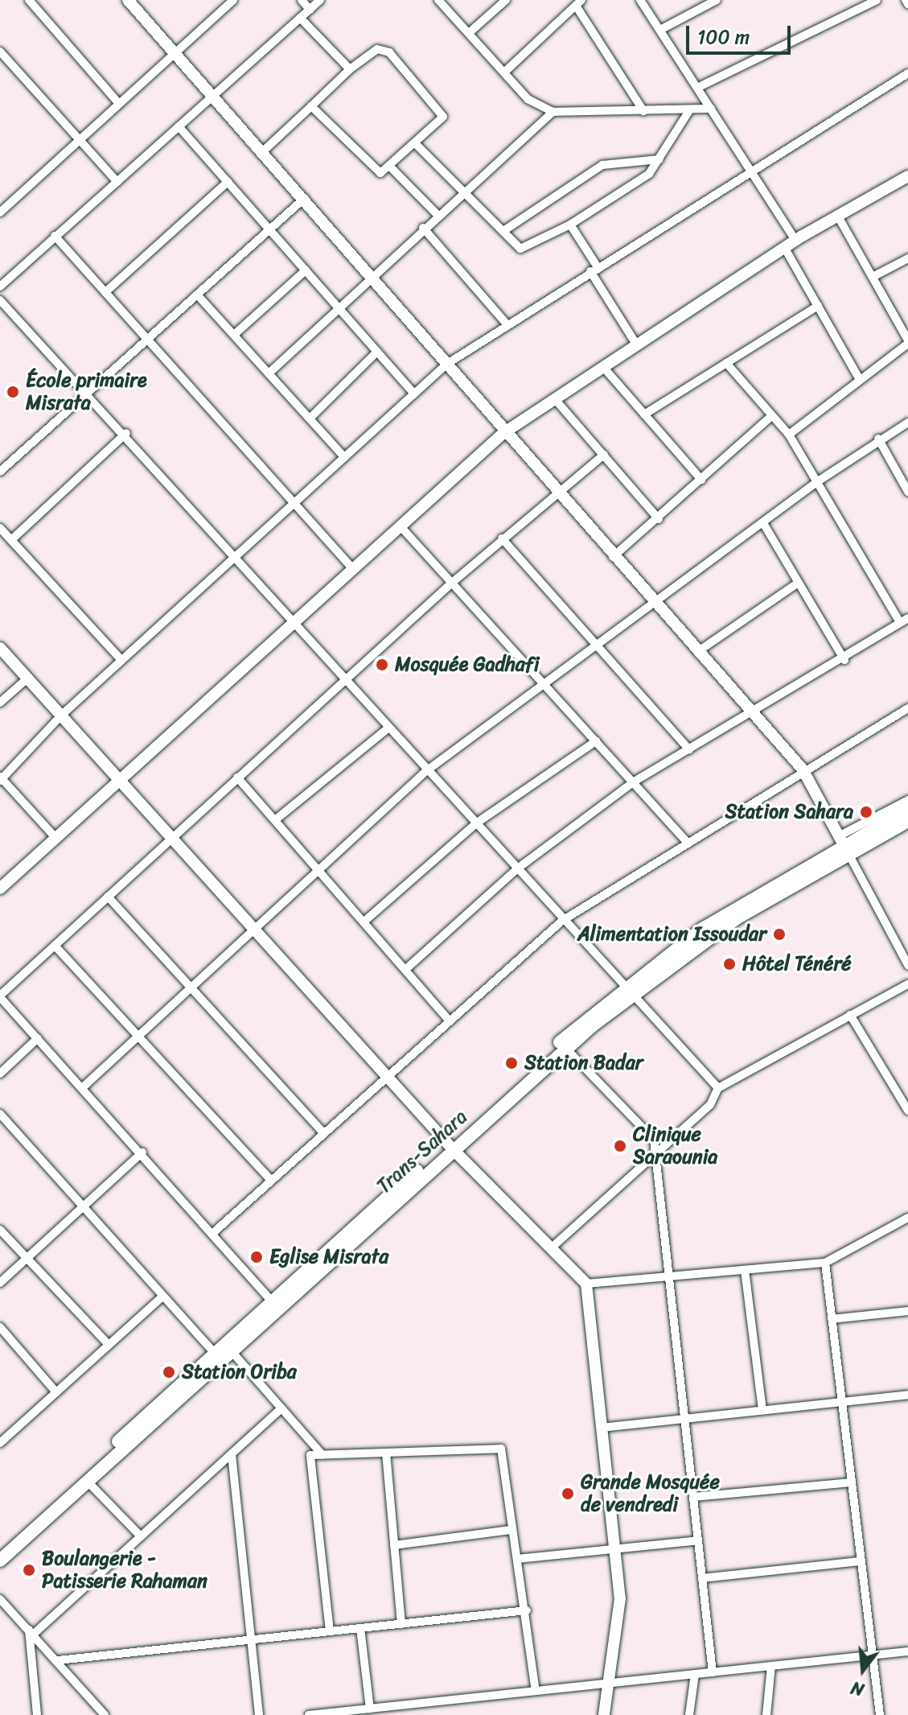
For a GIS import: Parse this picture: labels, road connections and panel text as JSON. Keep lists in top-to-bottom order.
{
  "streets": {
    "main road": ["Trans-Sahara"]
  },
  "places": [
    "École primaire Misrata",
    "Mosquée Gadhafi",
    "Station Sahara",
    "Alimentation Issoudar",
    "Hôtel Ténéré",
    "Station Badar",
    "Clinique Saraounia",
    "Eglise Misrata",
    "Station Oriba",
    "Grande Mosquée de vendredi",
    "Boulangerie - Patisserie Rahaman"
  ],
  "scale_bar": "100 m",
  "north": "bottom"
}
